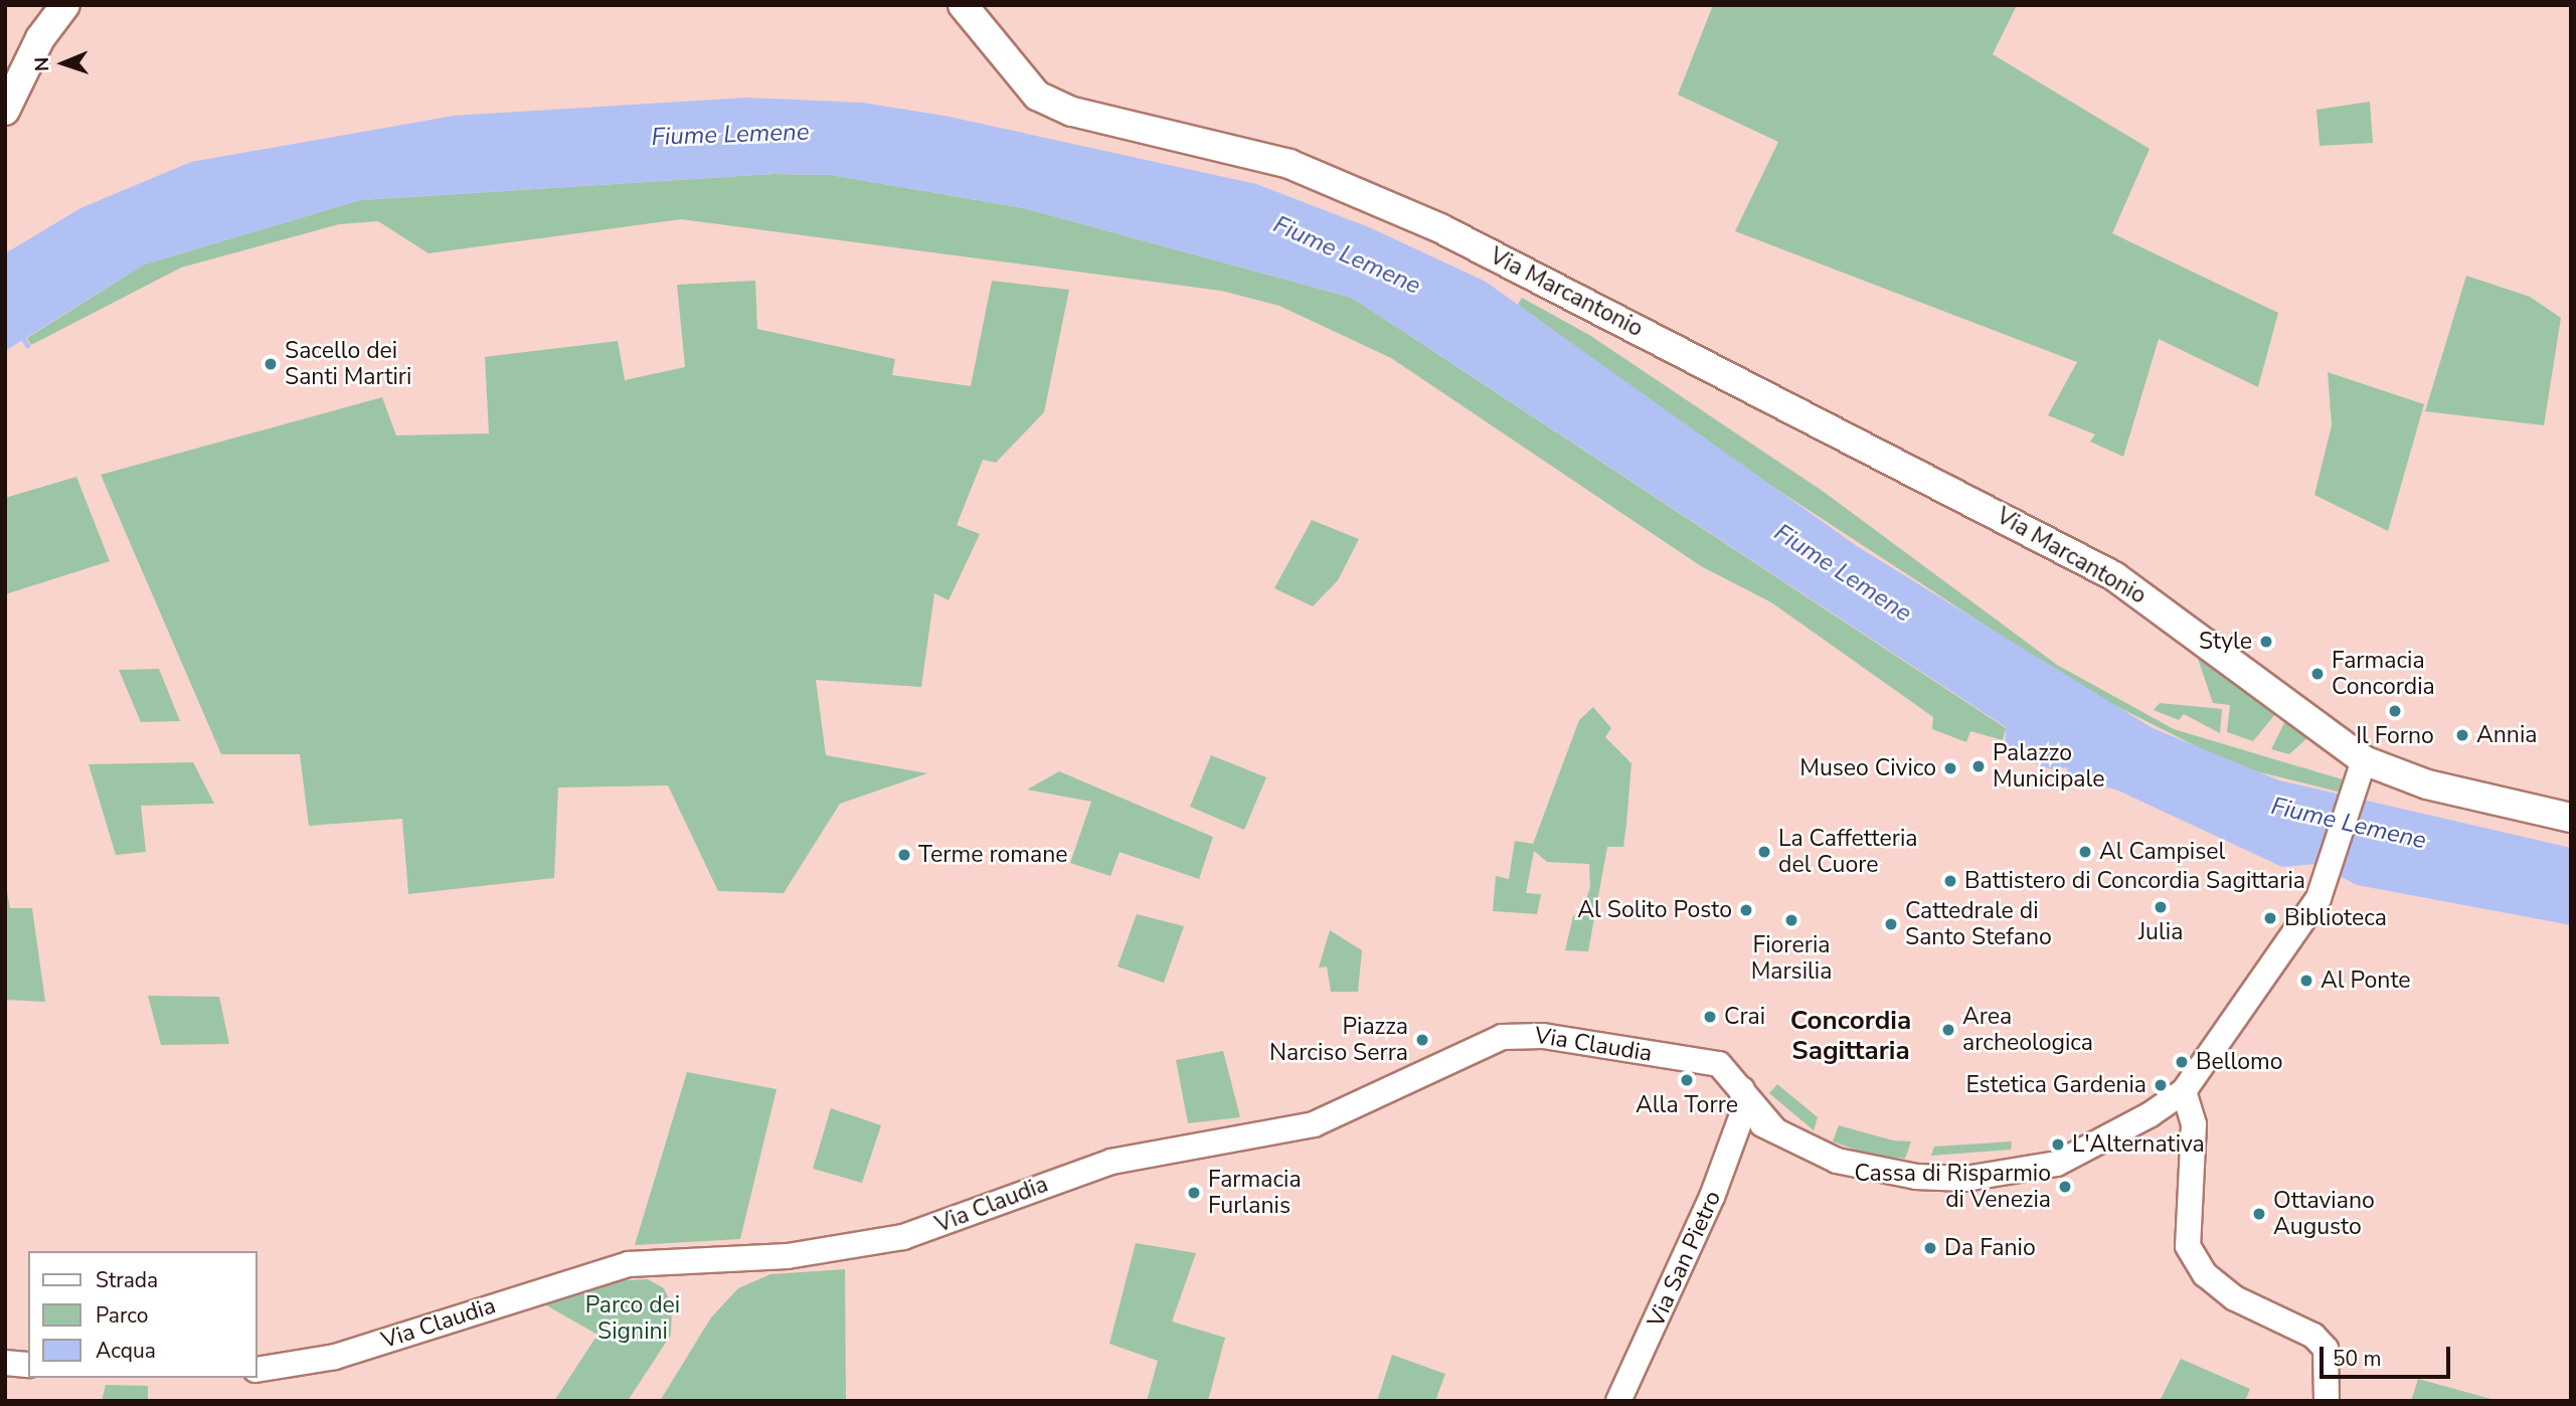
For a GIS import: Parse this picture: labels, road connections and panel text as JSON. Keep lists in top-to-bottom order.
{
  "streets": {
    "main road": ["Via Marcantonio"],
    "street": ["Via Claudia", "Via San Pietro"]
  },
  "crossings": [
    ["Via Claudia", "Via San Pietro"]
  ],
  "districts": ["Concordia Sagittaria"],
  "water": ["Fiume Lemene"],
  "parks": ["Parco dei Signini"],
  "places": [
    "Sacello dei Santi Martiri",
    "Style",
    "Farmacia Concordia",
    "Il Forno",
    "Annia",
    "Palazzo Municipale",
    "Museo Civico",
    "La Caffetteria del Cuore",
    "Al Campisel",
    "Terme romane",
    "Battistero di Concordia Sagittaria",
    "Julia",
    "Al Solito Posto",
    "Biblioteca",
    "Fioreria Marsilia",
    "Cattedrale di Santo Stefano",
    "Al Ponte",
    "Crai",
    "Area archeologica",
    "Piazza Narciso Serra",
    "Bellomo",
    "Alla Torre",
    "Estetica Gardenia",
    "L'Alternativa",
    "Cassa di Risparmio di Venezia",
    "Farmacia Furlanis",
    "Ottaviano Augusto",
    "Da Fanio"
  ],
  "legend": ["Strada", "Parco", "Acqua"],
  "scale_bar": "50 m",
  "north": "left"
}
